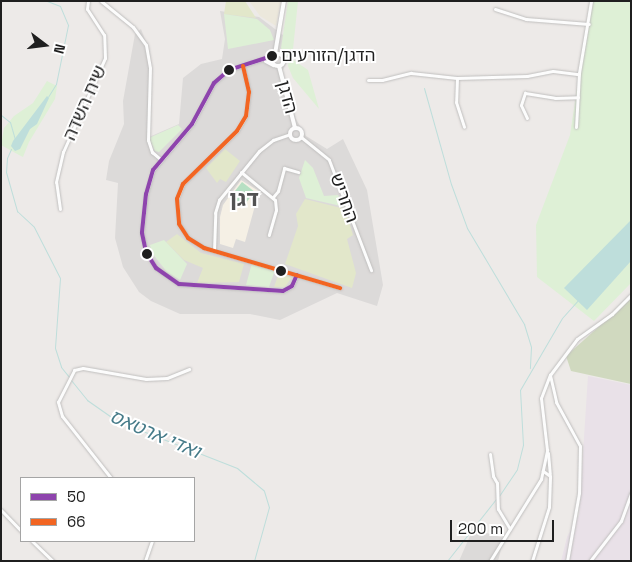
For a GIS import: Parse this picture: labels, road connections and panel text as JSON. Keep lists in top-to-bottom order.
{
  "streets": {
    "street": ["הדגן", "שיח השדה", "החריש"]
  },
  "crossings": [
    ["הדגן", "החריש"]
  ],
  "districts": ["דגן"],
  "water": ["ואדי ארטאס"],
  "places": ["הדגן/הזורעים"],
  "lines": ["transit line 50", "transit line 66"],
  "legend": ["50", "66"],
  "scale_bar": "200 m",
  "north": "right"
}
